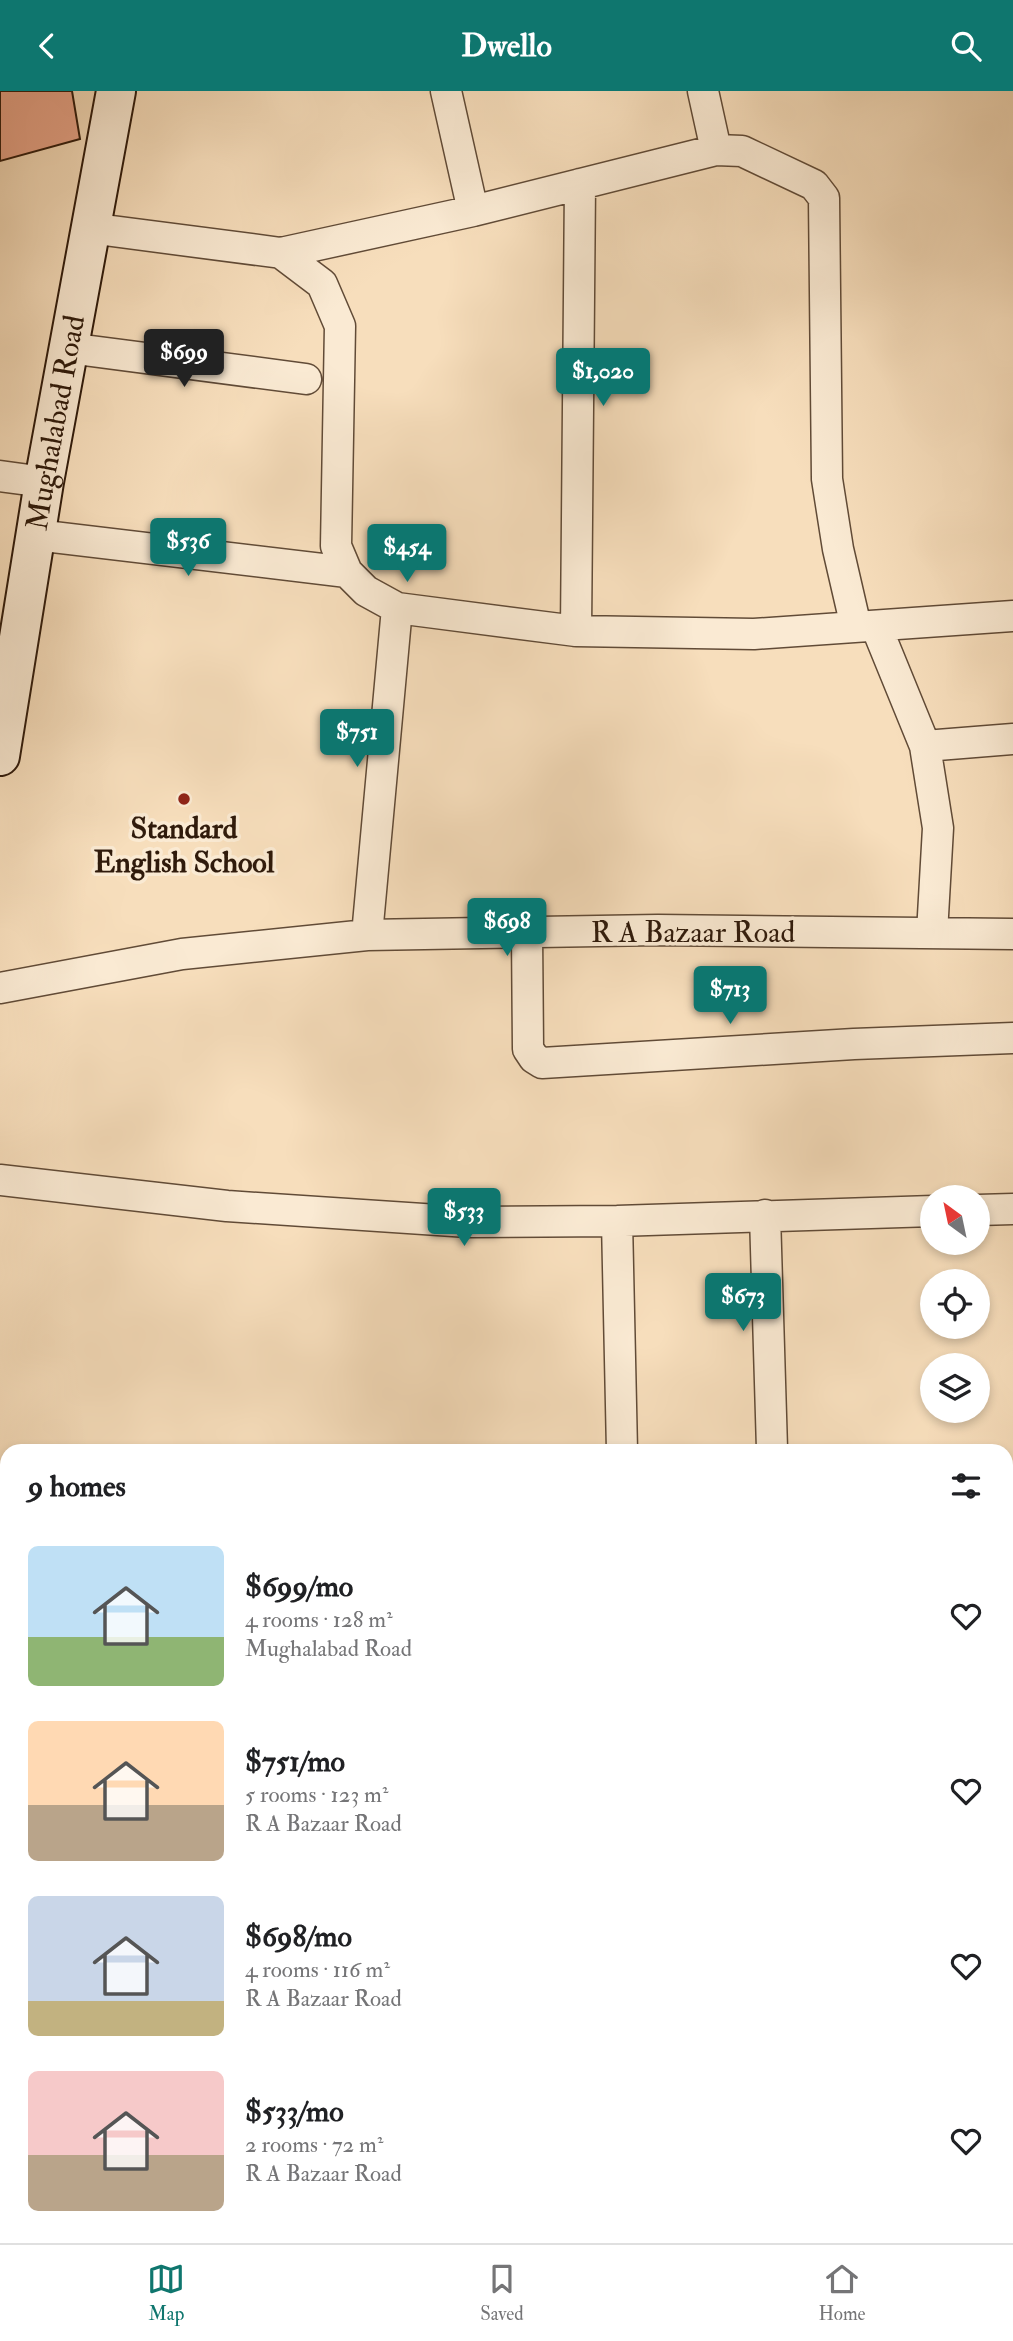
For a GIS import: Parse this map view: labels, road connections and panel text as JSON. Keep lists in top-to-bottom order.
{
  "streets": {
    "street": ["Mughalabad Road", "R A Bazaar Road"]
  },
  "places": ["Standard English School"],
  "north": "top left",
  "page": {
    "header": "Dwello",
    "price": [
      "$699",
      "$1,020",
      "$536",
      "$454",
      "$751",
      "$698",
      "$713",
      "$533",
      "$673"
    ],
    "heading": "9 homes",
    "list": [
      {
        "name": "$699/mo",
        "note": "4 rooms · 128 m² · Mughalabad Road"
      },
      {
        "name": "$751/mo",
        "note": "5 rooms · 123 m² · R A Bazaar Road"
      },
      {
        "name": "$698/mo",
        "note": "4 rooms · 116 m² · R A Bazaar Road"
      },
      {
        "name": "$533/mo",
        "note": "2 rooms · 72 m² · R A Bazaar Road"
      }
    ],
    "tabs": ["Map", "Saved", "Home"]
  }
}
